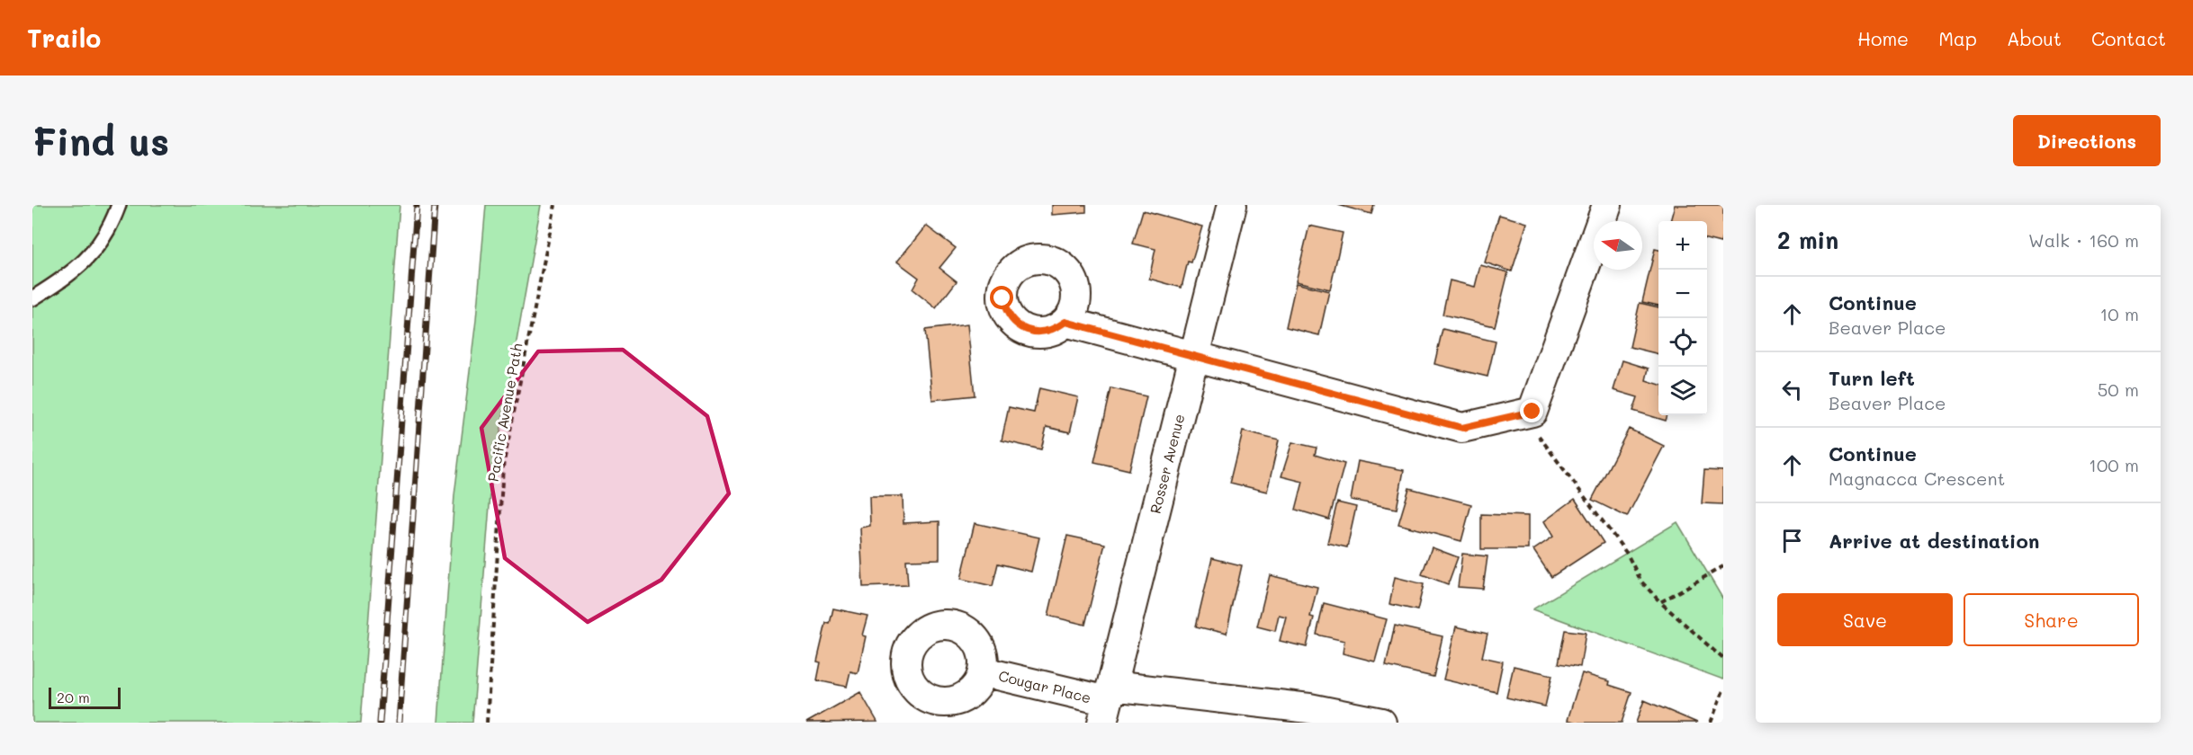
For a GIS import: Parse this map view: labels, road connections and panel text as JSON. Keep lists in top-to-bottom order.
{
  "streets": {
    "street": ["Rosser Avenue", "Cougar Place"],
    "path": ["Pacific Avenue Path"]
  },
  "crossings": [
    ["Rosser Avenue", "Cougar Place"]
  ],
  "scale_bar": "20 m",
  "north": "left",
  "page": {
    "header": "Trailo",
    "nav": [
      "Home",
      "Map",
      "About",
      "Contact"
    ],
    "buttons": [
      "Directions",
      ["Save", "Share"]
    ],
    "title": "Find us",
    "heading": ["2 min", "Walk · 160 m"],
    "map_buttons": ["+", "−"],
    "list": [
      ["Continue", "Beaver Place", "10 m"],
      ["Turn left", "Beaver Place", "50 m"],
      ["Continue", "Magnacca Crescent", "100 m"],
      "Arrive at destination"
    ],
    "scale": "20 m"
  }
}
